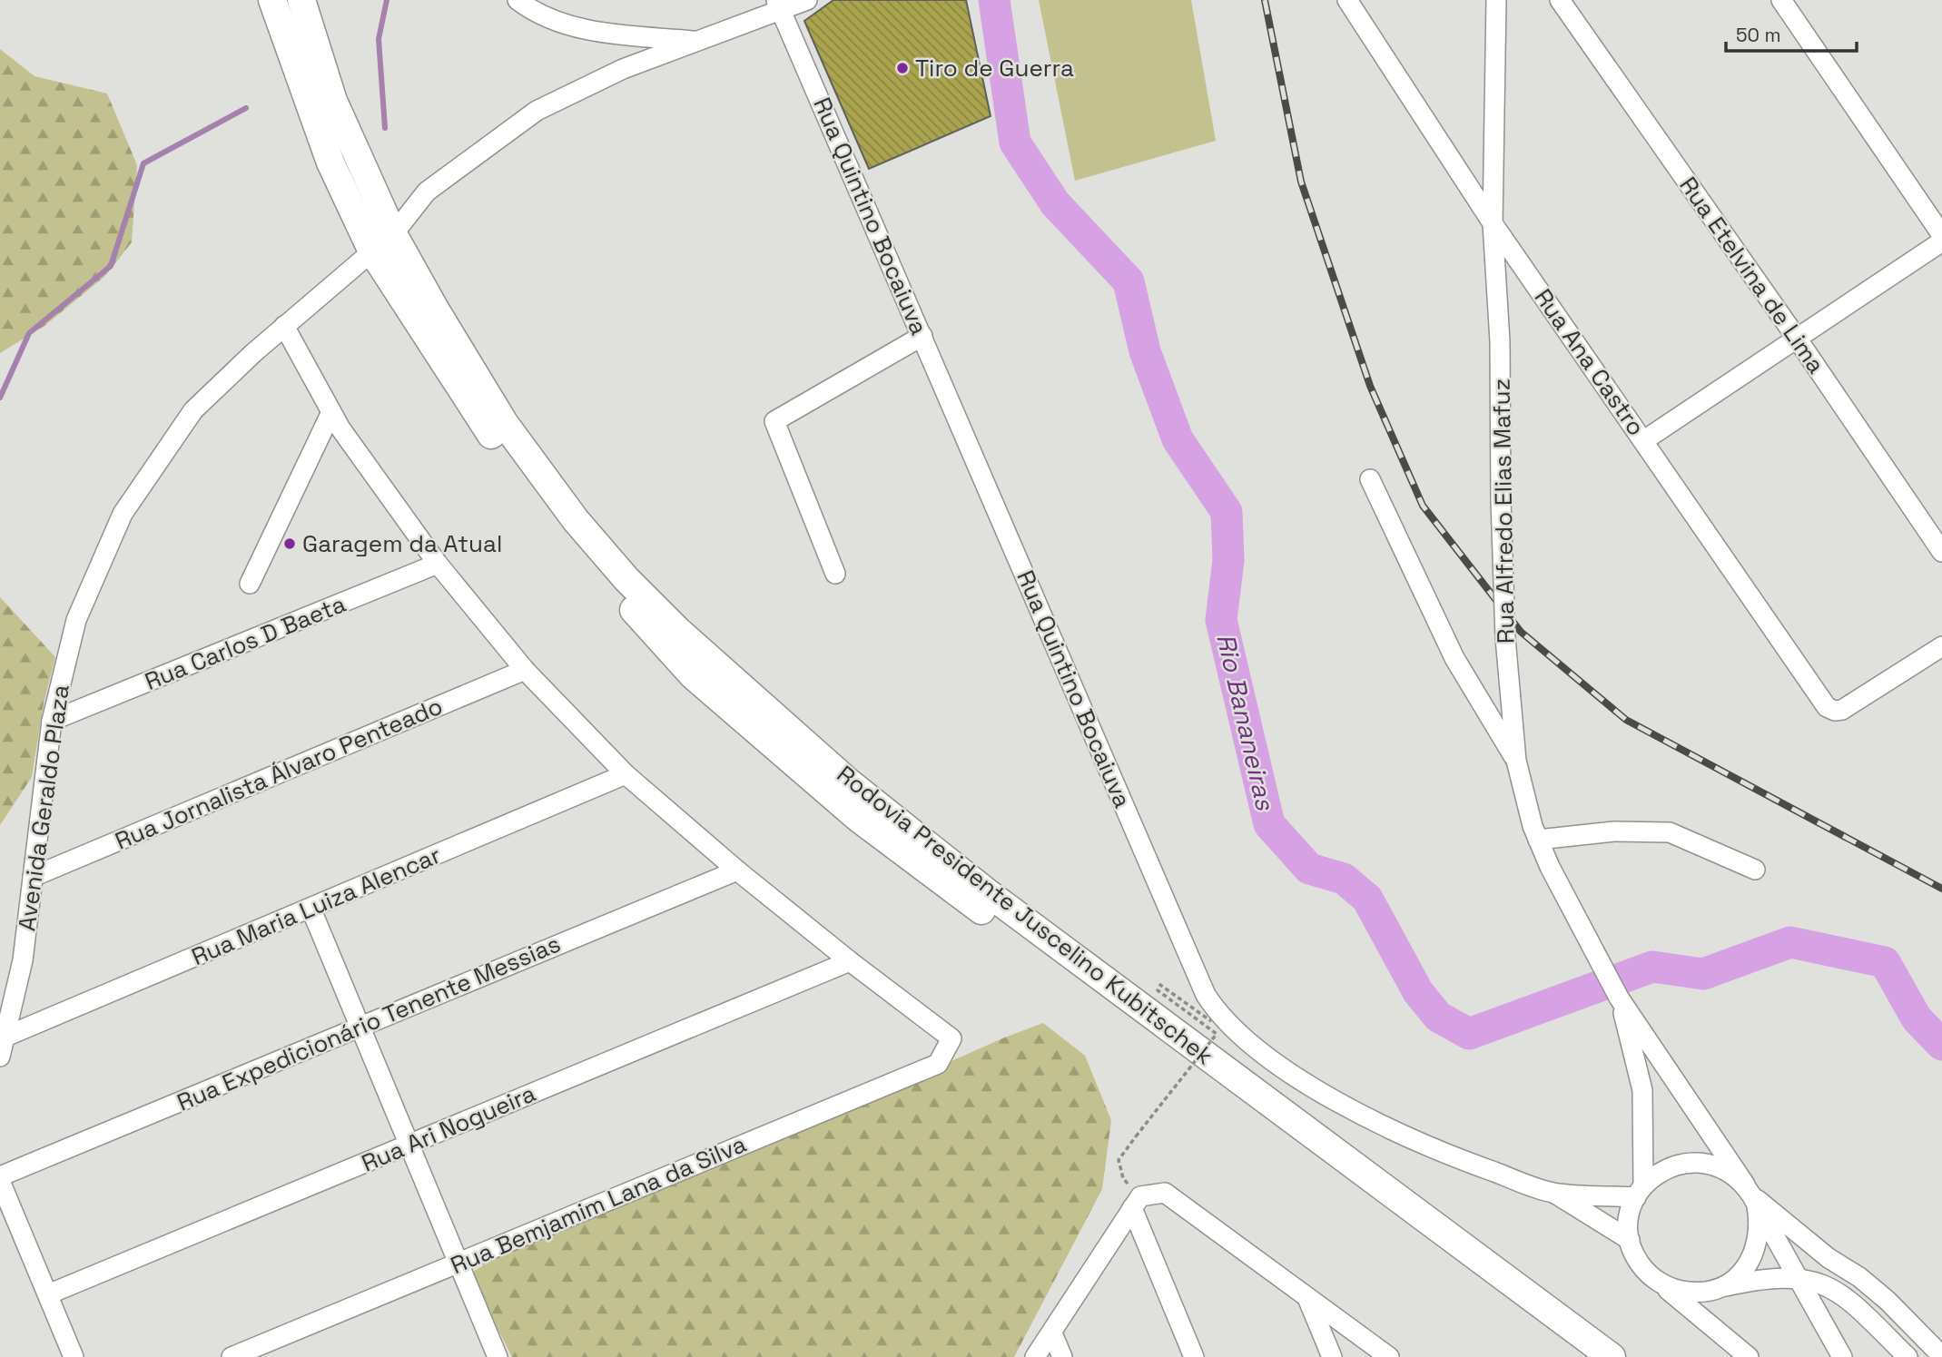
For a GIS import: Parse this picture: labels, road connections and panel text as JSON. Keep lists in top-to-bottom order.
{
  "streets": {
    "highway": ["Rodovia Presidente Juscelino Kubitschek"],
    "street": [
      "Rua Quintino Bocaiuva",
      "Rua Etelvina de Lima",
      "Rua Ana Castro",
      "Rua Alfredo Elias Mafuz",
      "Rua Carlos D Baeta",
      "Rua Jornalista Álvaro Penteado",
      "Avenida Geraldo Plaza",
      "Rua Maria Luiza Alencar",
      "Rua Expedicionário Tenente Messias",
      "Rua Ari Nogueira",
      "Rua Bemjamim Lana da Silva"
    ]
  },
  "crossings": [
    ["Rua Quintino Bocaiuva", "Rua Alfredo Elias Mafuz"],
    ["Rua Ana Castro", "Rua Alfredo Elias Mafuz"],
    ["Rua Carlos D Baeta", "Avenida Geraldo Plaza"],
    ["Rua Jornalista Álvaro Penteado", "Avenida Geraldo Plaza"],
    ["Avenida Geraldo Plaza", "Rua Maria Luiza Alencar"],
    ["Avenida Geraldo Plaza", "Rodovia Presidente Juscelino Kubitschek"],
    ["Rua Ari Nogueira", "Rua Bemjamim Lana da Silva"]
  ],
  "water": ["Rio Bananeiras"],
  "places": ["Tiro de Guerra", "Garagem da Atual"],
  "scale_bar": "50 m"
}
